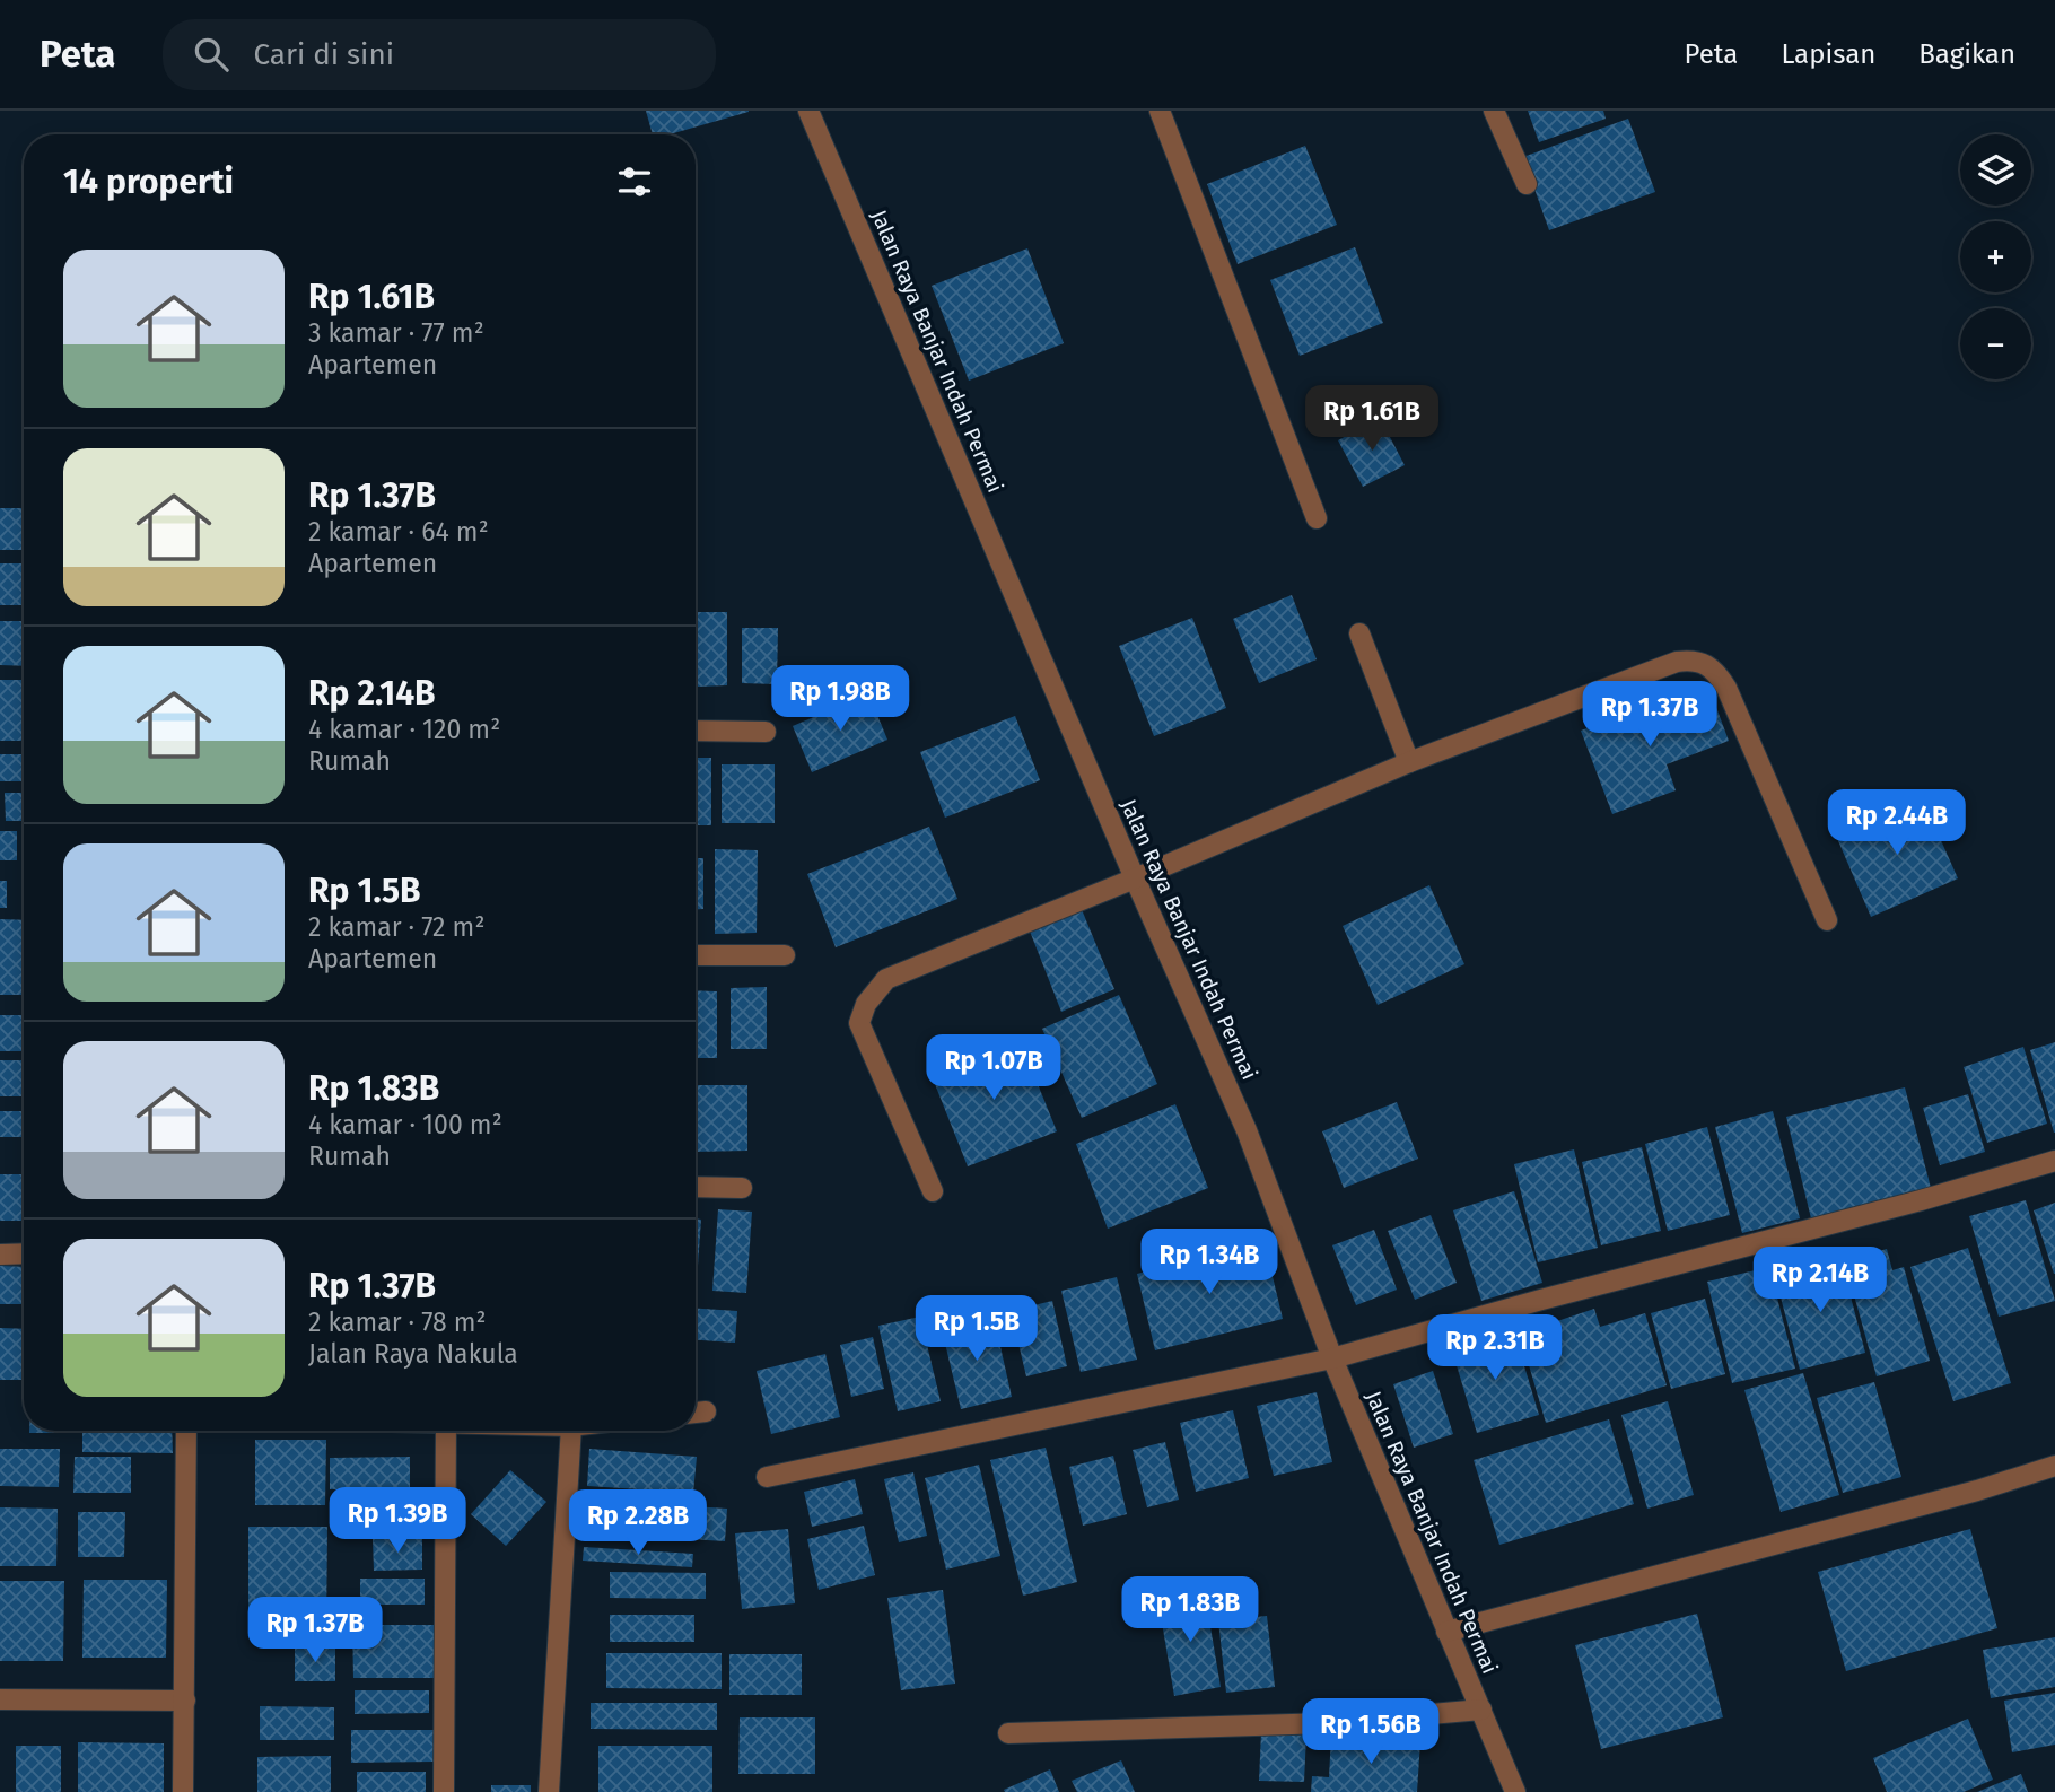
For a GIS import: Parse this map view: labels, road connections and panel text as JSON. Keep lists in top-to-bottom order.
{
  "streets": {
    "street": ["Jalan Raya Banjar Indah Permai"]
  },
  "page": {
    "header": "Peta",
    "search": "Cari di sini",
    "nav": ["Peta", "Lapisan", "Bagikan"],
    "map_buttons": ["+", "−"],
    "heading": "14 properti",
    "list": [
      {
        "name": "Rp 1.61B",
        "note": "3 kamar · 77 m² · Apartemen"
      },
      {
        "name": "Rp 1.37B",
        "note": "2 kamar · 64 m² · Apartemen"
      },
      {
        "name": "Rp 2.14B",
        "note": "4 kamar · 120 m² · Rumah"
      },
      {
        "name": "Rp 1.5B",
        "note": "2 kamar · 72 m² · Apartemen"
      },
      {
        "name": "Rp 1.83B",
        "note": "4 kamar · 100 m² · Rumah"
      },
      {
        "name": "Rp 1.37B",
        "note": "2 kamar · 78 m² · Jalan Raya Nakula"
      }
    ],
    "price": [
      "Rp 1.61B",
      "Rp 1.98B",
      "Rp 1.37B",
      "Rp 2.44B",
      "Rp 1.07B",
      "Rp 1.34B",
      "Rp 2.14B",
      "Rp 1.5B",
      "Rp 2.31B",
      "Rp 1.39B",
      "Rp 2.28B",
      "Rp 1.83B",
      "Rp 1.37B",
      "Rp 1.56B"
    ]
  }
}
